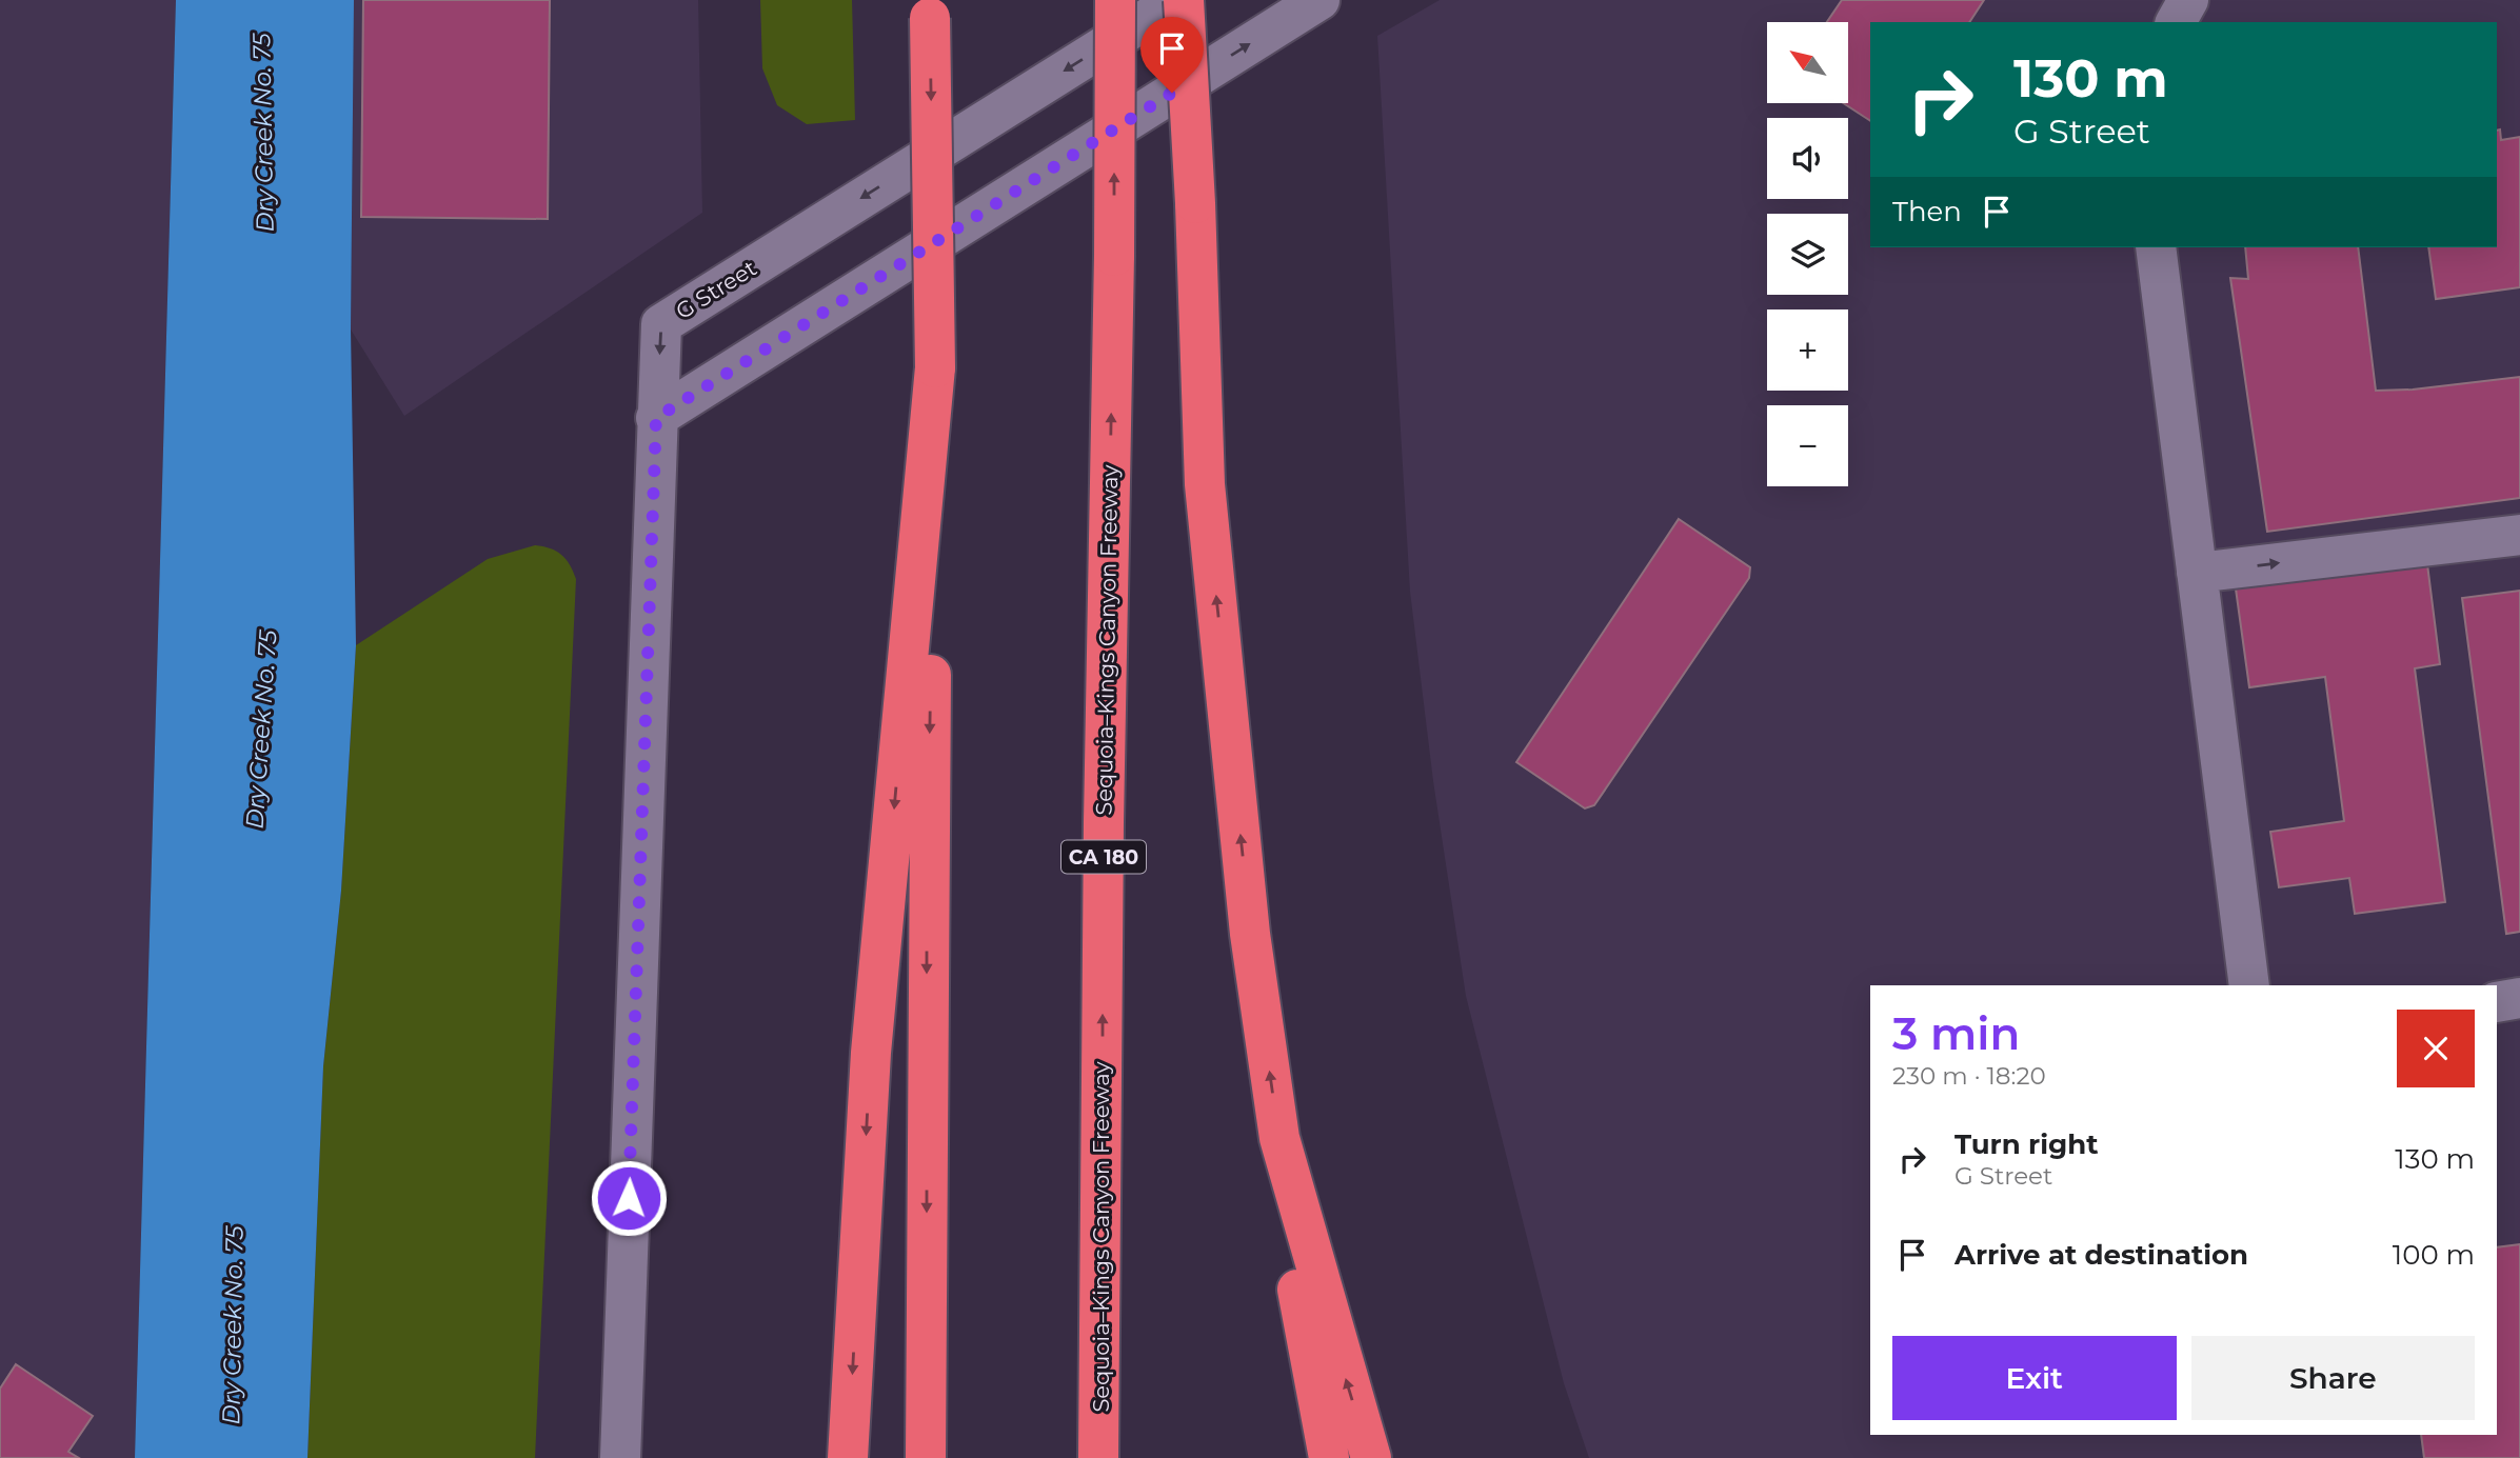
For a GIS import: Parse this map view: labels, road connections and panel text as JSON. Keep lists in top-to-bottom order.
{
  "streets": {
    "highway": ["Sequoia–Kings Canyon Freeway", "CA 180"],
    "street": ["G Street"]
  },
  "water": ["Dry Creek No. 75"],
  "north": "top left",
  "page": {
    "map_buttons": ["+", "−"],
    "turn": ["130 m", "G Street"],
    "then": "Then",
    "heading": ["3 min", "230 m · 18:20"],
    "list": [
      {
        "name": "Turn right",
        "note": "G Street",
        "value": "130 m"
      },
      {
        "name": "Arrive at destination",
        "value": "100 m"
      }
    ],
    "buttons": ["Exit", "Share"]
  }
}
